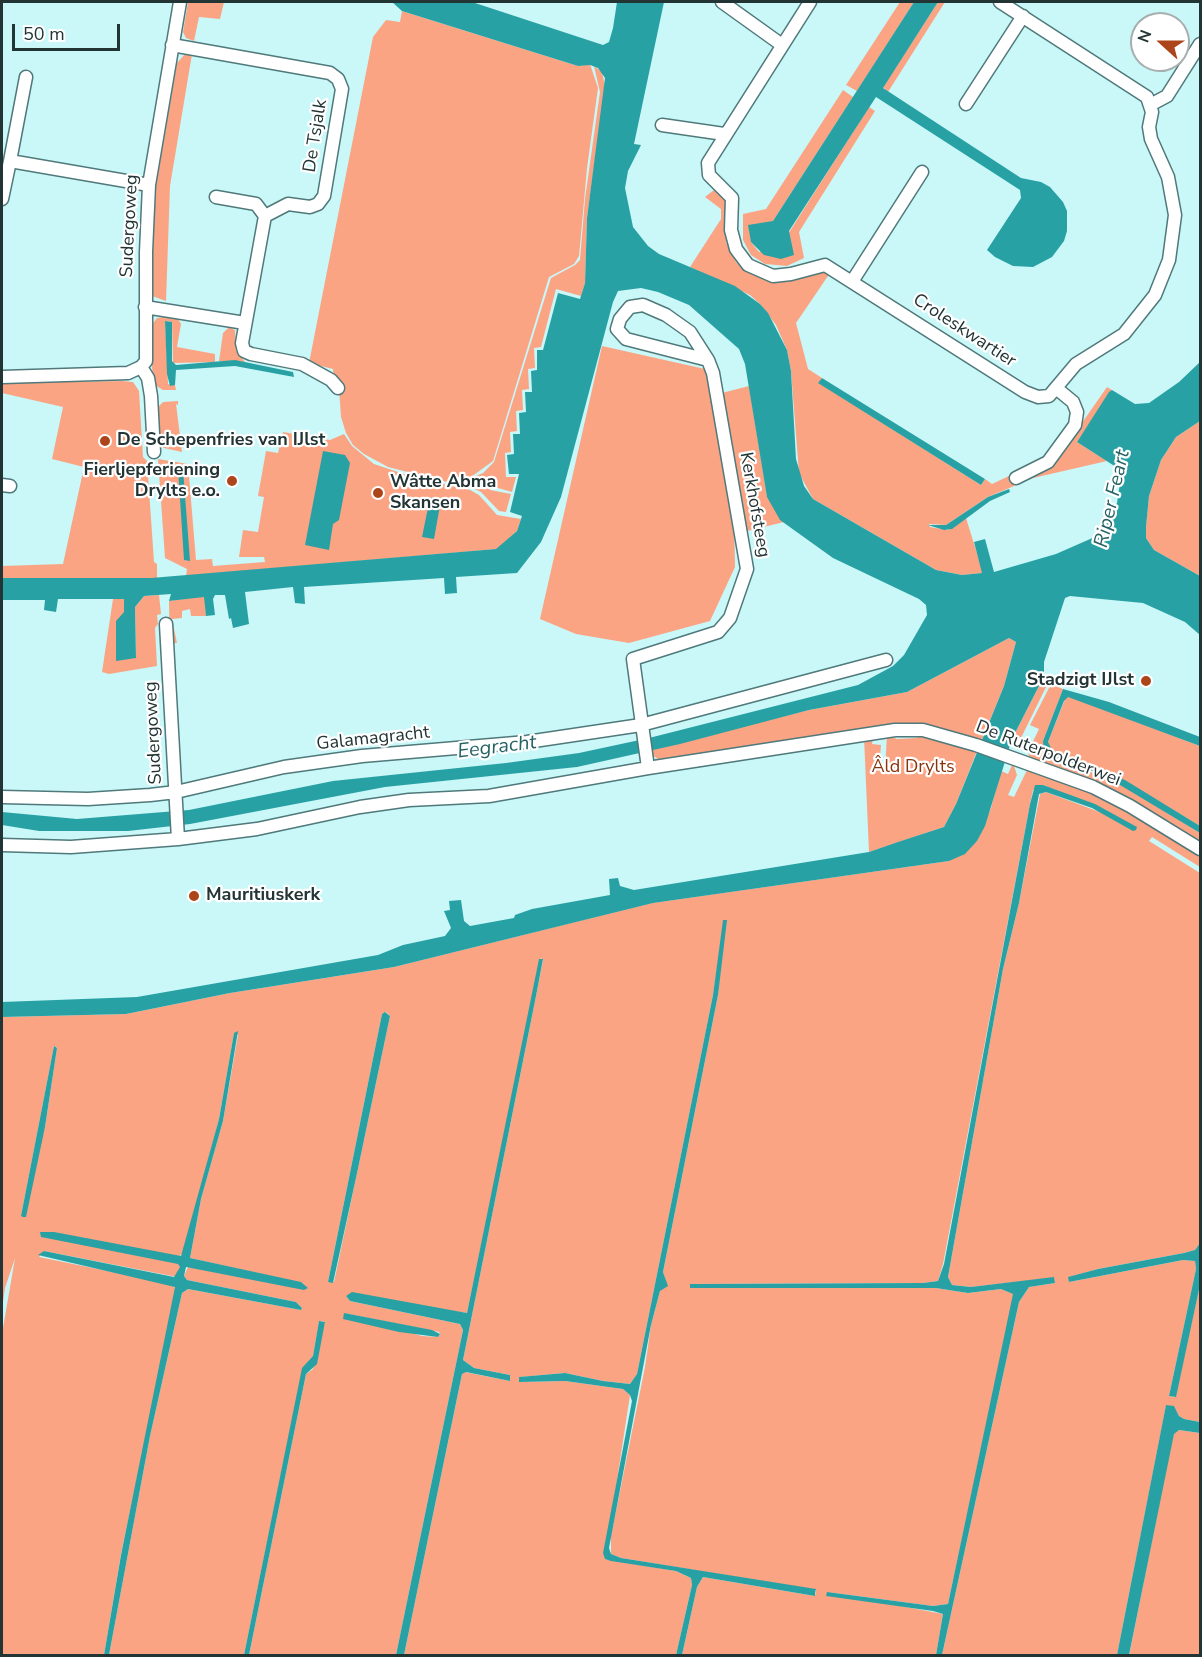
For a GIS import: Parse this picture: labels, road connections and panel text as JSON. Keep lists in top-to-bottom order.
{
  "streets": {
    "street": [
      "De Tsjalk",
      "Sudergoweg",
      "Croleskwartier",
      "Kerkhofsteeg",
      "Galamagracht",
      "De Ruterpolderwei"
    ]
  },
  "crossings": [
    ["De Tsjalk", "Sudergoweg"],
    ["Sudergoweg", "Galamagracht"],
    ["Kerkhofsteeg", "Galamagracht"],
    ["Kerkhofsteeg", "De Ruterpolderwei"]
  ],
  "water": ["Riper Feart", "Eegracht"],
  "parks": ["Âld Drylts"],
  "places": [
    "De Schepenfries van IJlst",
    "Fierljepferiening Drylts e.o.",
    "Wâtte Abma Skansen",
    "Stadzigt IJlst",
    "Mauritiuskerk"
  ],
  "scale_bar": "50 m",
  "north": "left"
}
